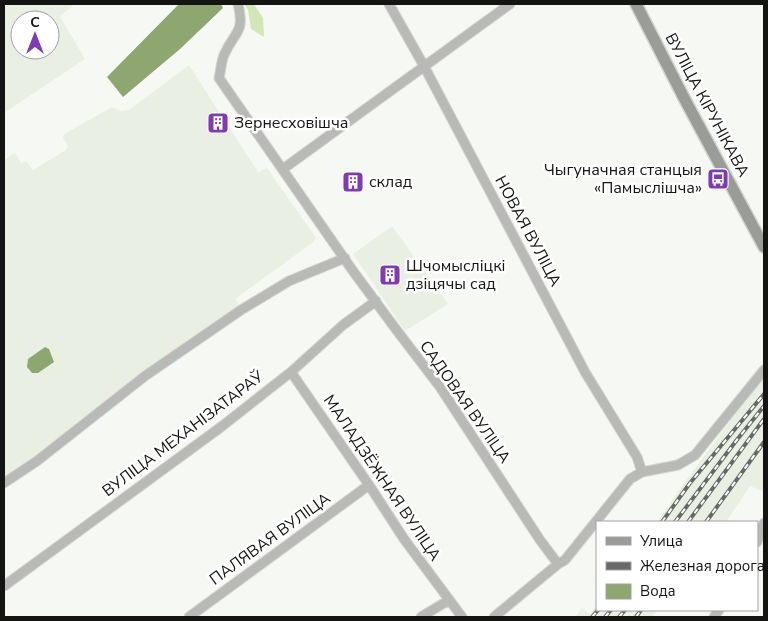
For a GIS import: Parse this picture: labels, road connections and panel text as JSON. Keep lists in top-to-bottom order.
{
  "streets": {
    "street": [
      "ВУЛІЦА КІРУНІКАВА",
      "НОВАЯ ВУЛІЦА",
      "САДОВАЯ ВУЛІЦА",
      "ВУЛІЦА МЕХАНІЗАТАРАЎ",
      "МАЛАДЗЁЖНАЯ ВУЛІЦА",
      "ПАЛЯВАЯ ВУЛІЦА"
    ]
  },
  "crossings": [
    ["САДОВАЯ ВУЛІЦА", "ВУЛІЦА МЕХАНІЗАТАРАЎ"],
    ["ВУЛІЦА МЕХАНІЗАТАРАЎ", "МАЛАДЗЁЖНАЯ ВУЛІЦА"],
    ["МАЛАДЗЁЖНАЯ ВУЛІЦА", "ПАЛЯВАЯ ВУЛІЦА"]
  ],
  "places": {
    "building": ["Зернесховішча", "склад", "Шчомысліцкі дзіцячы сад"],
    "bus stop": ["Чыгуначная станцыя «Памыслішча»"]
  },
  "legend": ["Улица", "Железная дорога", "Вода"],
  "north": "top"
}
